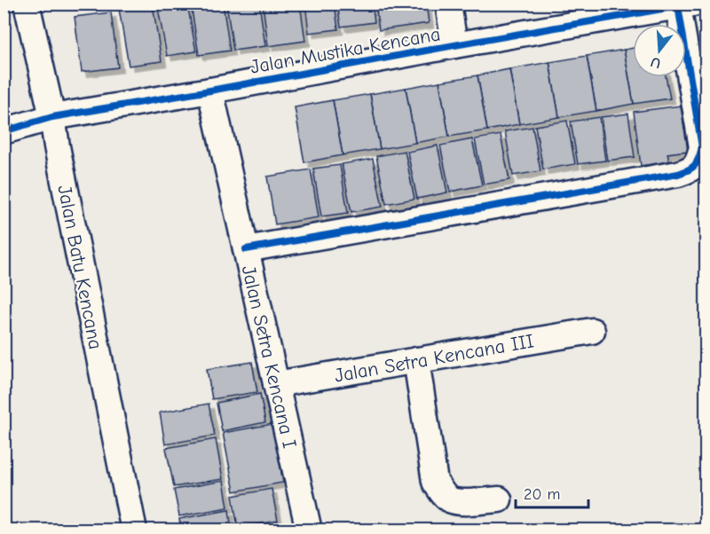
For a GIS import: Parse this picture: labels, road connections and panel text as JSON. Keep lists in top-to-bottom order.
{
  "streets": {
    "street": [
      "Jalan Mustika Kencana",
      "Jalan Batu Kencana",
      "Jalan Setra Kencana I",
      "Jalan Setra Kencana III"
    ]
  },
  "crossings": [
    ["Jalan Mustika Kencana", "Jalan Batu Kencana"],
    ["Jalan Mustika Kencana", "Jalan Setra Kencana I"],
    ["Jalan Setra Kencana I", "Jalan Setra Kencana III"]
  ],
  "scale_bar": "20 m",
  "north": "bottom"
}
